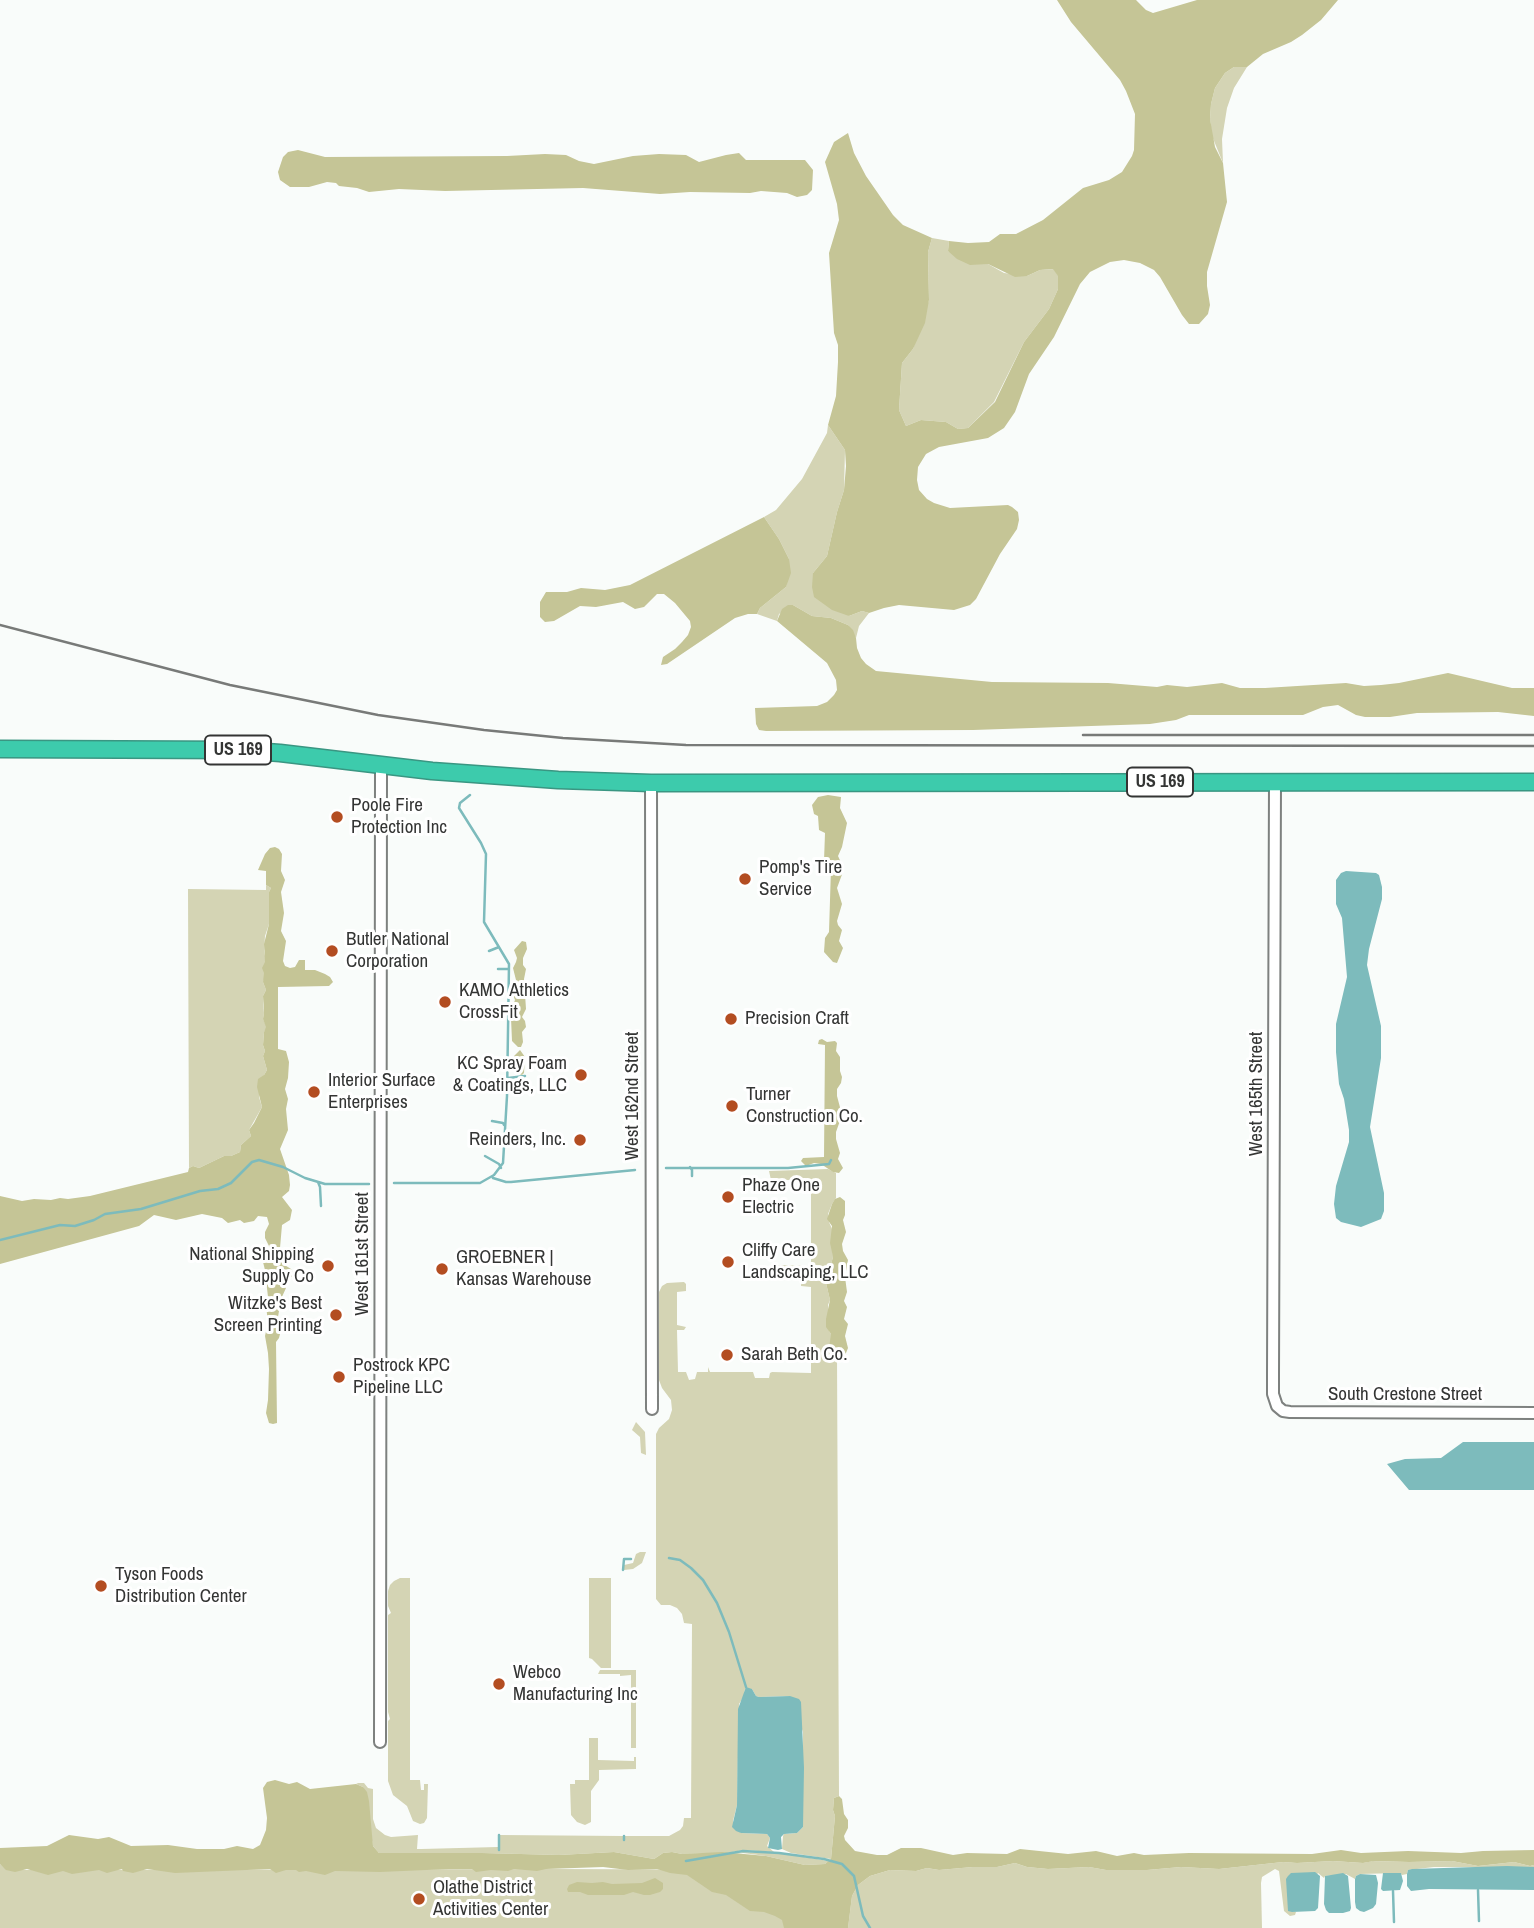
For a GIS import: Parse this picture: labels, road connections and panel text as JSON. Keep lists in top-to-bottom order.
{
  "streets": {
    "highway": ["US 169"],
    "street": [
      "West 165th Street",
      "West 162nd Street",
      "West 161st Street",
      "South Crestone Street"
    ]
  },
  "crossings": [
    ["US 169", "West 165th Street"],
    ["US 169", "West 162nd Street"],
    ["US 169", "West 161st Street"],
    ["West 165th Street", "South Crestone Street"]
  ],
  "places": [
    "Poole Fire Protection Inc",
    "Pomp's Tire Service",
    "Butler National Corporation",
    "KAMO Athletics CrossFit",
    "Precision Craft",
    "KC Spray Foam & Coatings, LLC",
    "Interior Surface Enterprises",
    "Turner Construction Co.",
    "Reinders, Inc.",
    "Phaze One Electric",
    "Cliffy Care Landscaping, LLC",
    "National Shipping Supply Co",
    "GROEBNER | Kansas Warehouse",
    "Witzke's Best Screen Printing",
    "Sarah Beth Co.",
    "Postrock KPC Pipeline LLC",
    "Tyson Foods Distribution Center",
    "Webco Manufacturing Inc",
    "Olathe District Activities Center"
  ]
}
